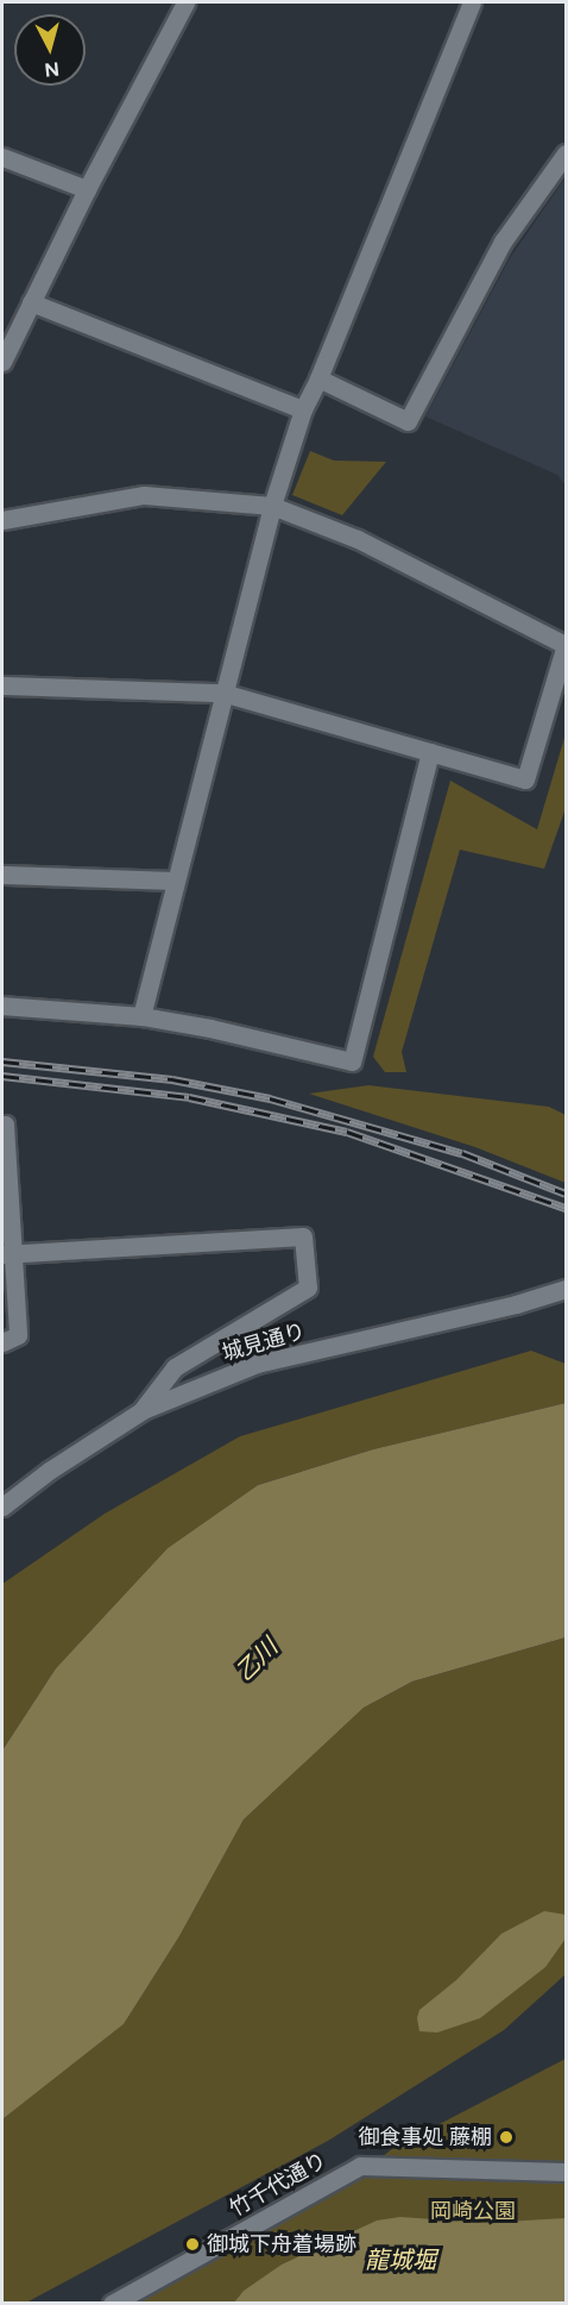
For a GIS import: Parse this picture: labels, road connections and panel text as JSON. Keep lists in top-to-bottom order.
{
  "streets": {
    "street": ["城見通り", "竹千代通り"]
  },
  "water": ["乙川", "龍城堀"],
  "parks": ["岡崎公園"],
  "places": ["御食事処 藤棚", "御城下舟着場跡"],
  "north": "bottom"
}
